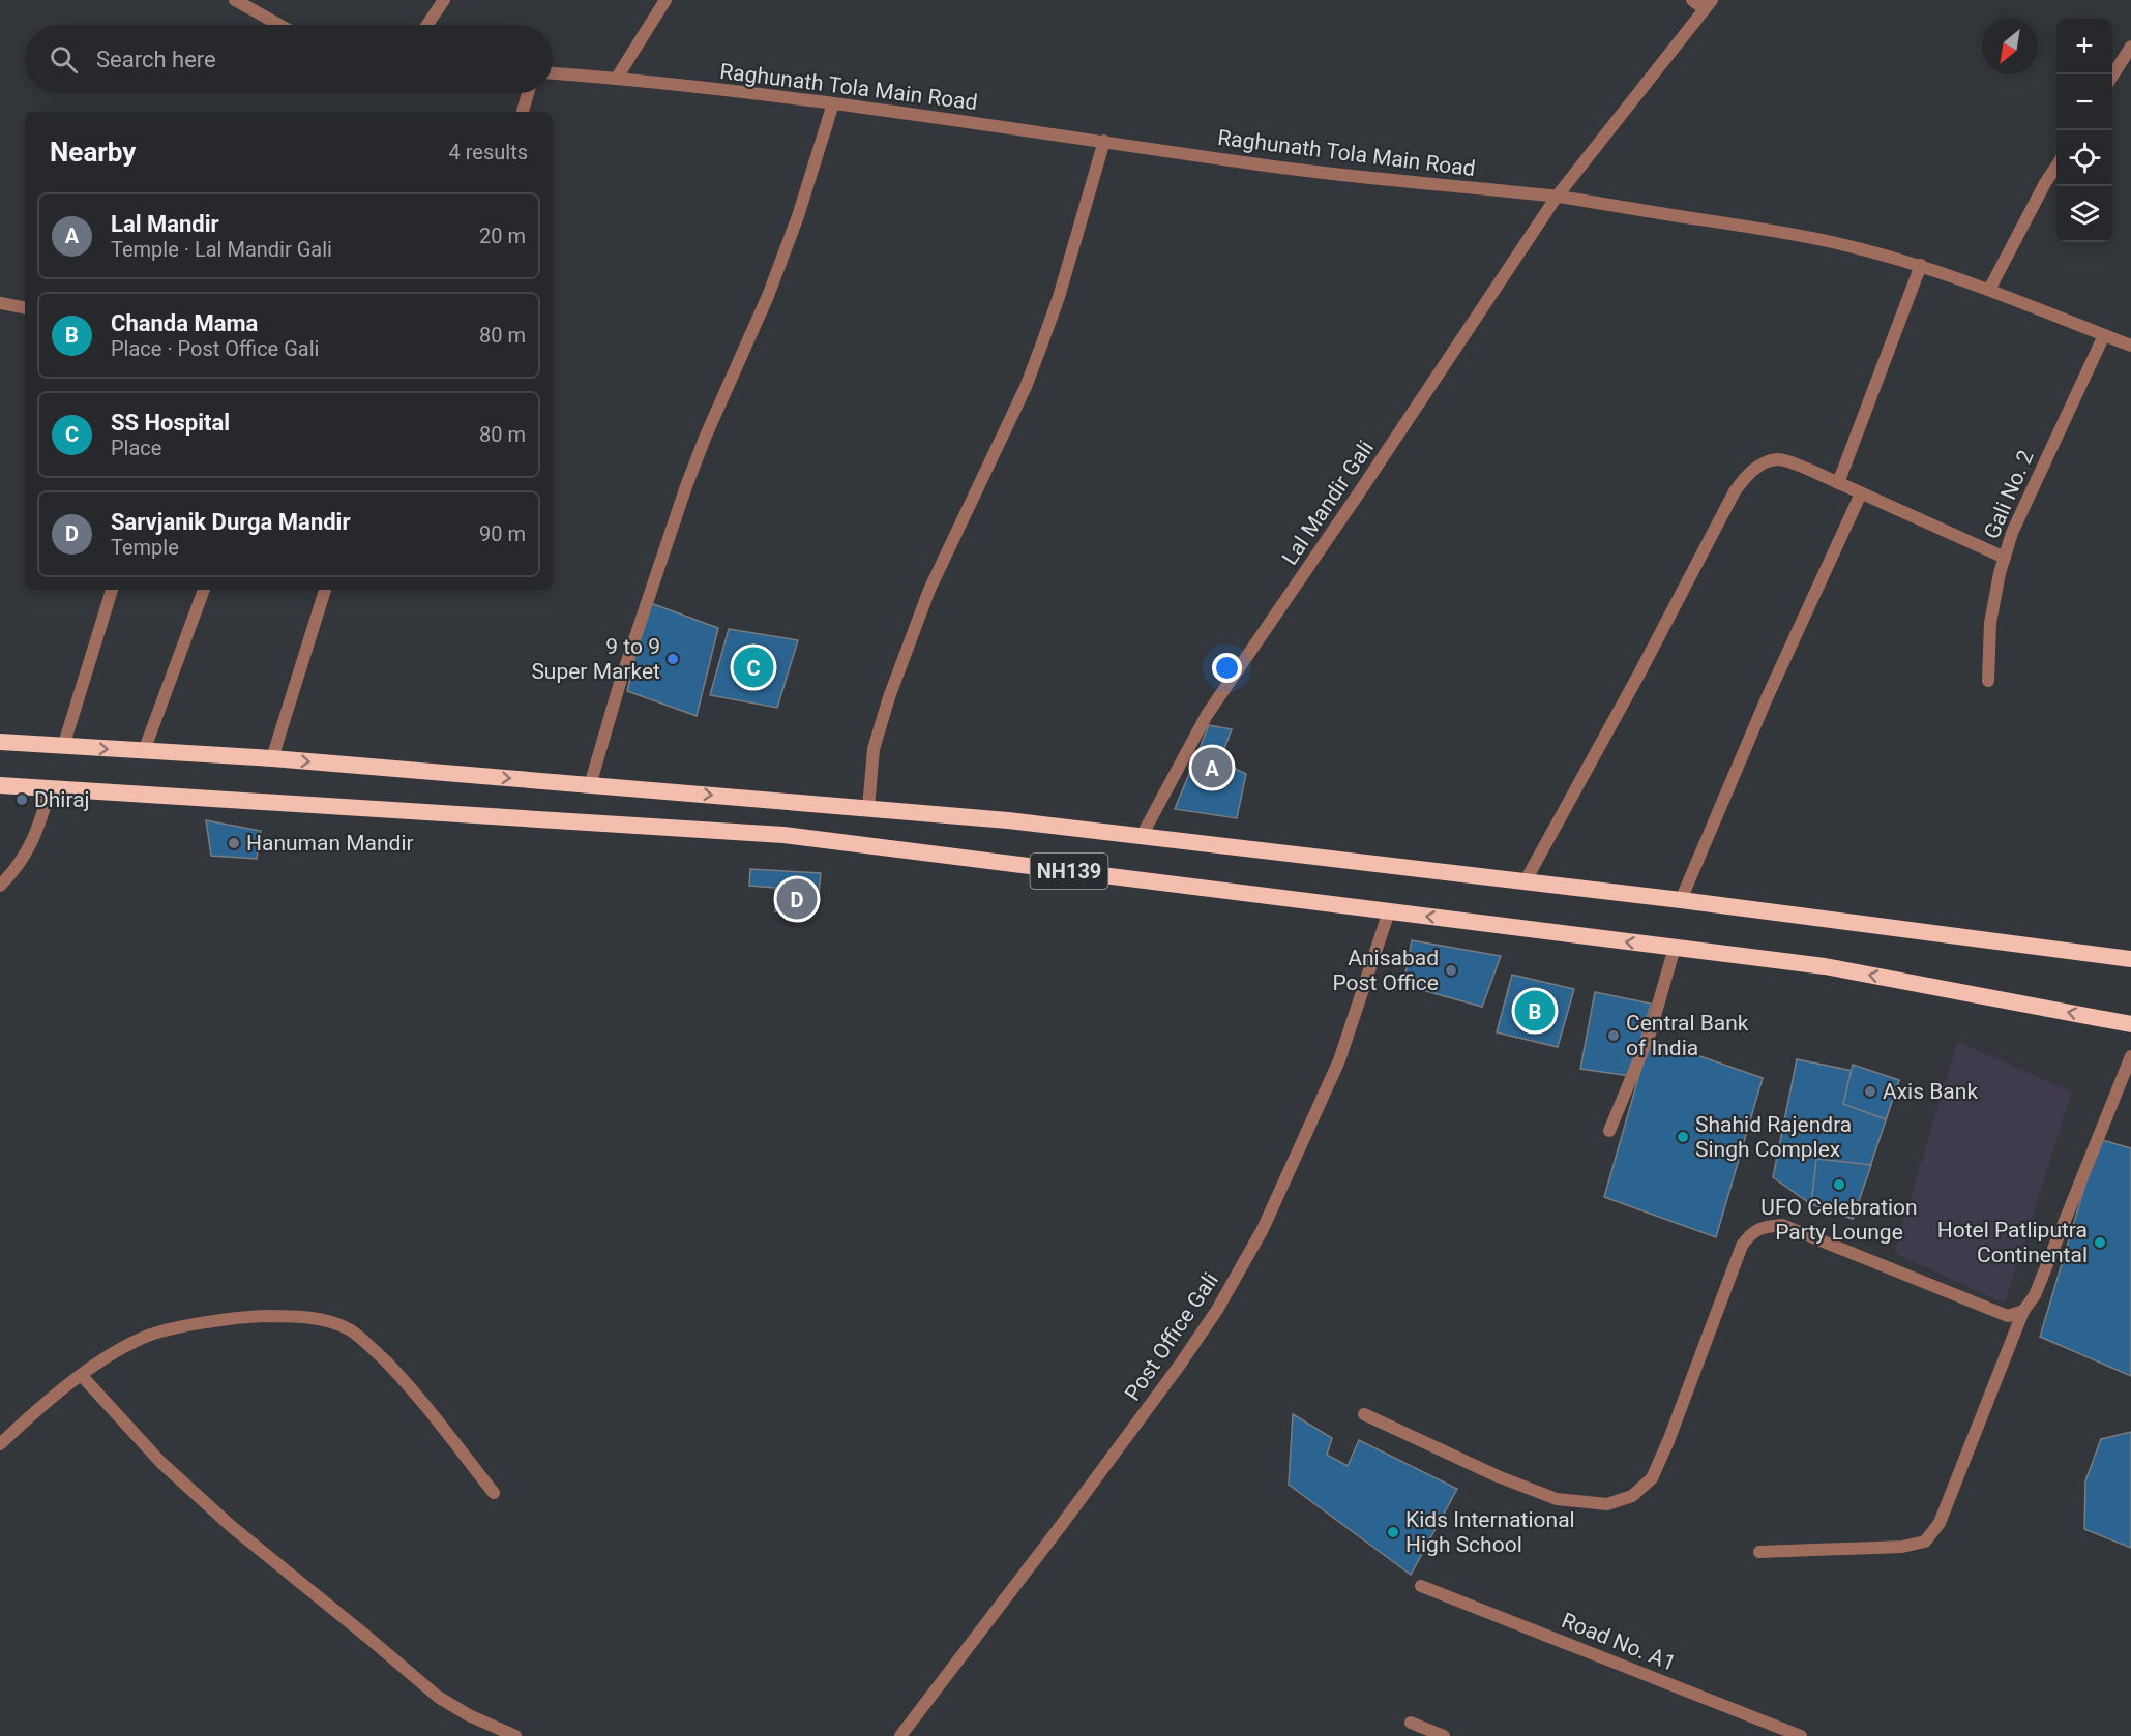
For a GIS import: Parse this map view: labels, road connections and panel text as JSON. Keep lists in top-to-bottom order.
{
  "streets": {
    "highway": ["NH139"],
    "street": [
      "Raghunath Tola Main Road",
      "Gali No. 2",
      "Lal Mandir Gali",
      "Post Office Gali",
      "Road No. A1"
    ]
  },
  "crossings": [
    ["Raghunath Tola Main Road", "Gali No. 2"],
    ["Raghunath Tola Main Road", "Lal Mandir Gali"],
    ["Lal Mandir Gali", "NH139"],
    ["NH139", "Post Office Gali"]
  ],
  "places": [
    "9 to 9 Super Market",
    "Dhiraj",
    "Hanuman Mandir",
    "Anisabad Post Office",
    "Central Bank of India",
    "Axis Bank",
    "Shahid Rajendra Singh Complex",
    "UFO Celebration Party Lounge",
    "Hotel Patliputra Continental",
    "Kids International High School"
  ],
  "north": "bottom left",
  "page": {
    "map_buttons": ["+", "−"],
    "search": "Search here",
    "heading": ["Nearby", "4 results"],
    "list": [
      {
        "mark": "A",
        "name": "Lal Mandir",
        "note": "Temple · Lal Mandir Gali",
        "value": "20 m"
      },
      {
        "mark": "B",
        "name": "Chanda Mama",
        "note": "Place · Post Office Gali",
        "value": "80 m"
      },
      {
        "mark": "C",
        "name": "SS Hospital",
        "note": "Place",
        "value": "80 m"
      },
      {
        "mark": "D",
        "name": "Sarvjanik Durga Mandir",
        "note": "Temple",
        "value": "90 m"
      }
    ],
    "pins": [
      "C",
      "A",
      "D",
      "B"
    ]
  }
}
